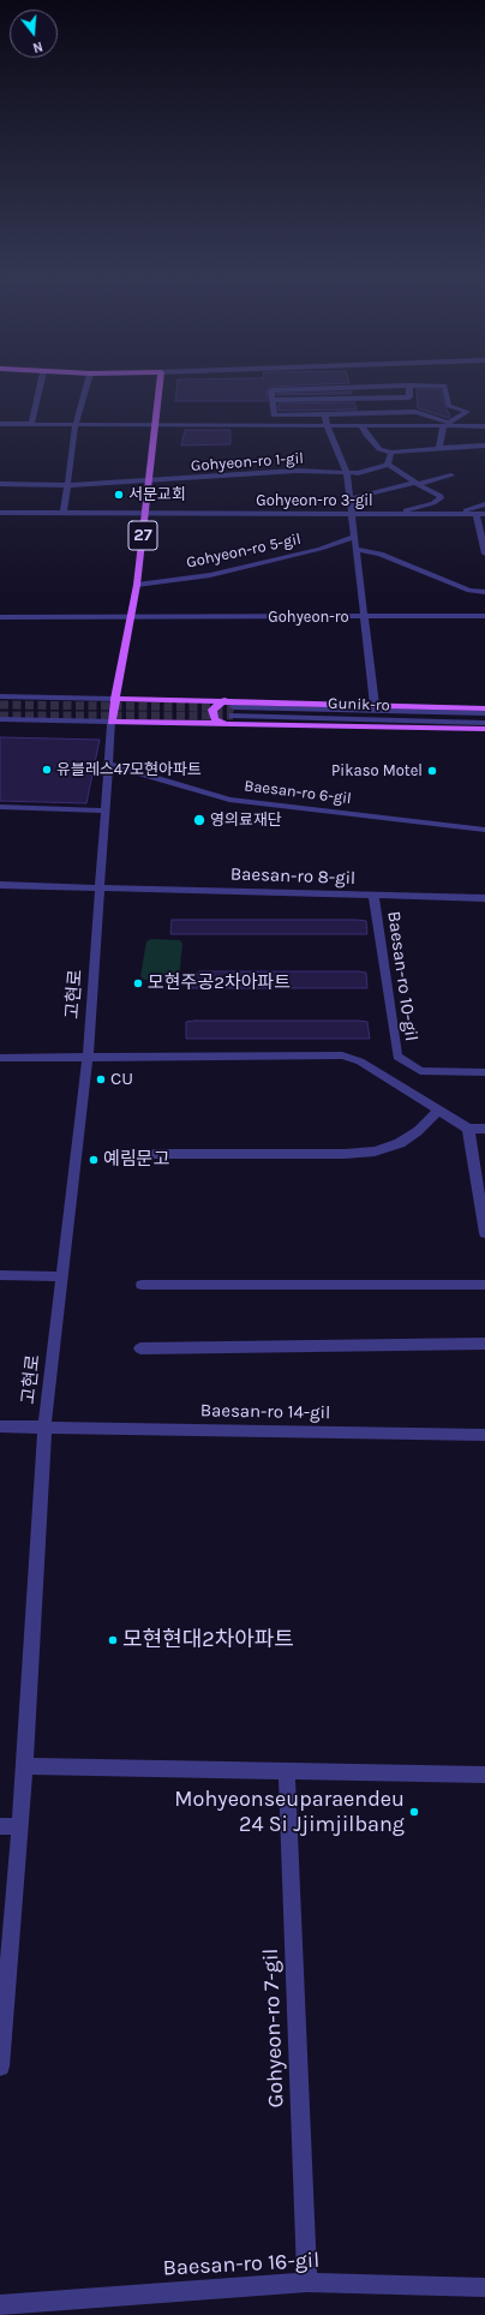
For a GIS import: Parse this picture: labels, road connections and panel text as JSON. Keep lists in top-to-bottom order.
{
  "streets": {
    "main road": ["27", "고현로"],
    "street": [
      "Gohyeon-ro 1-gil",
      "Gohyeon-ro 3-gil",
      "Gohyeon-ro 5-gil",
      "Gohyeon-ro",
      "Gunik-ro",
      "Baesan-ro 6-gil",
      "Baesan-ro 8-gil",
      "Baesan-ro 10-gil",
      "Baesan-ro 14-gil",
      "Gohyeon-ro 7-gil",
      "Baesan-ro 16-gil"
    ]
  },
  "crossings": [
    ["Gohyeon-ro 1-gil", "27"],
    ["Gohyeon-ro 3-gil", "27"],
    ["27", "Gohyeon-ro 5-gil"],
    ["27", "Gohyeon-ro"],
    ["27", "고현로"],
    ["Baesan-ro 6-gil", "고현로"],
    ["Baesan-ro 8-gil", "Baesan-ro 10-gil"],
    ["Baesan-ro 8-gil", "고현로"],
    ["고현로", "Baesan-ro 14-gil"],
    ["Gohyeon-ro 7-gil", "Baesan-ro 16-gil"]
  ],
  "places": [
    "서문교회",
    "유블레스47모현아파트",
    "Pikaso Motel",
    "영의료재단",
    "모현주공2차아파트",
    "CU",
    "예림문고",
    "모현현대2차아파트",
    "Mohyeonseuparaendeu 24 Si Jjimjilbang"
  ],
  "north": "bottom"
}
